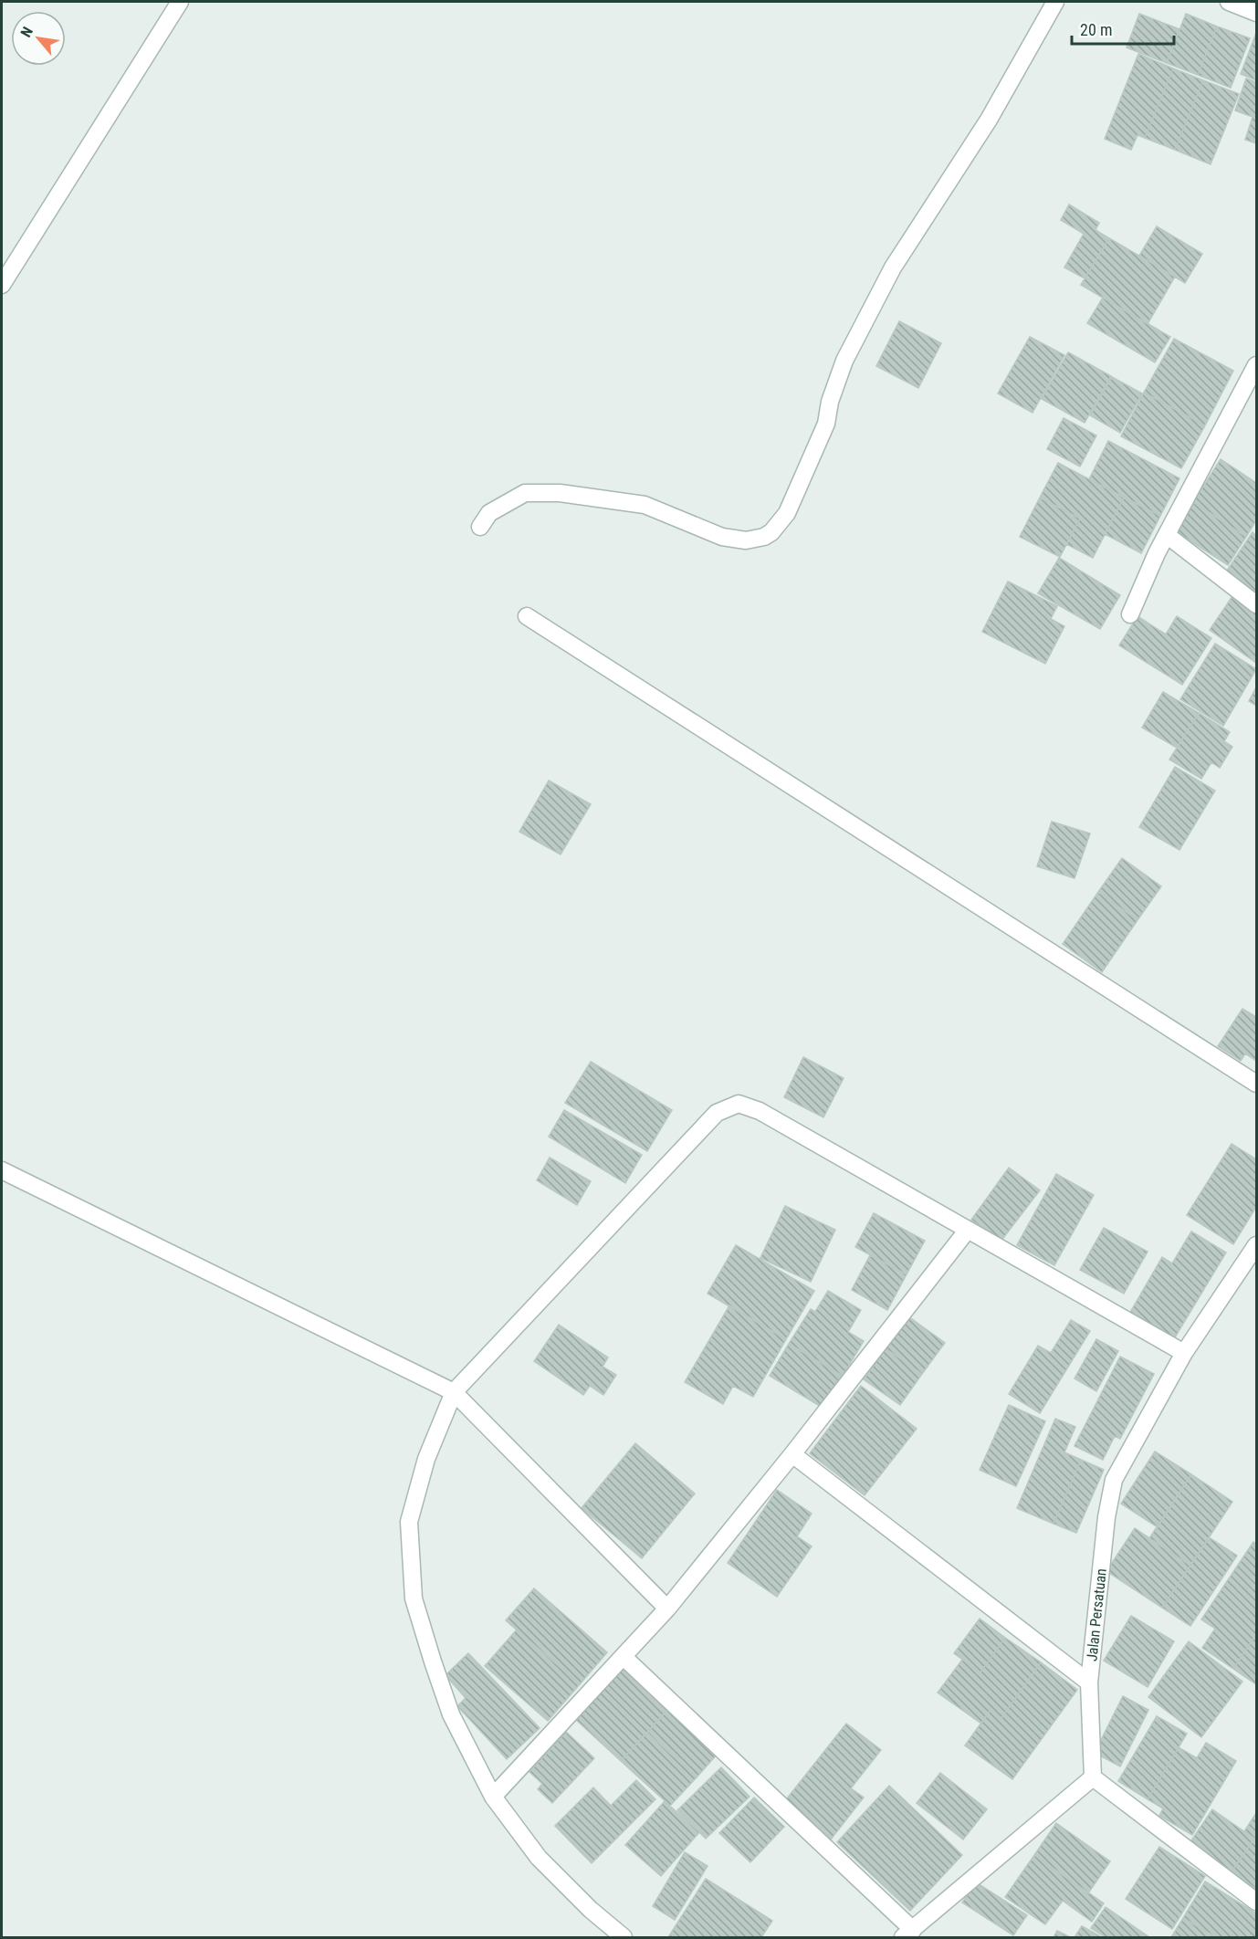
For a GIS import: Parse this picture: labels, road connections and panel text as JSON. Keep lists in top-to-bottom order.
{
  "streets": {
    "street": ["Jalan Persatuan"]
  },
  "scale_bar": "20 m",
  "north": "top left"
}
